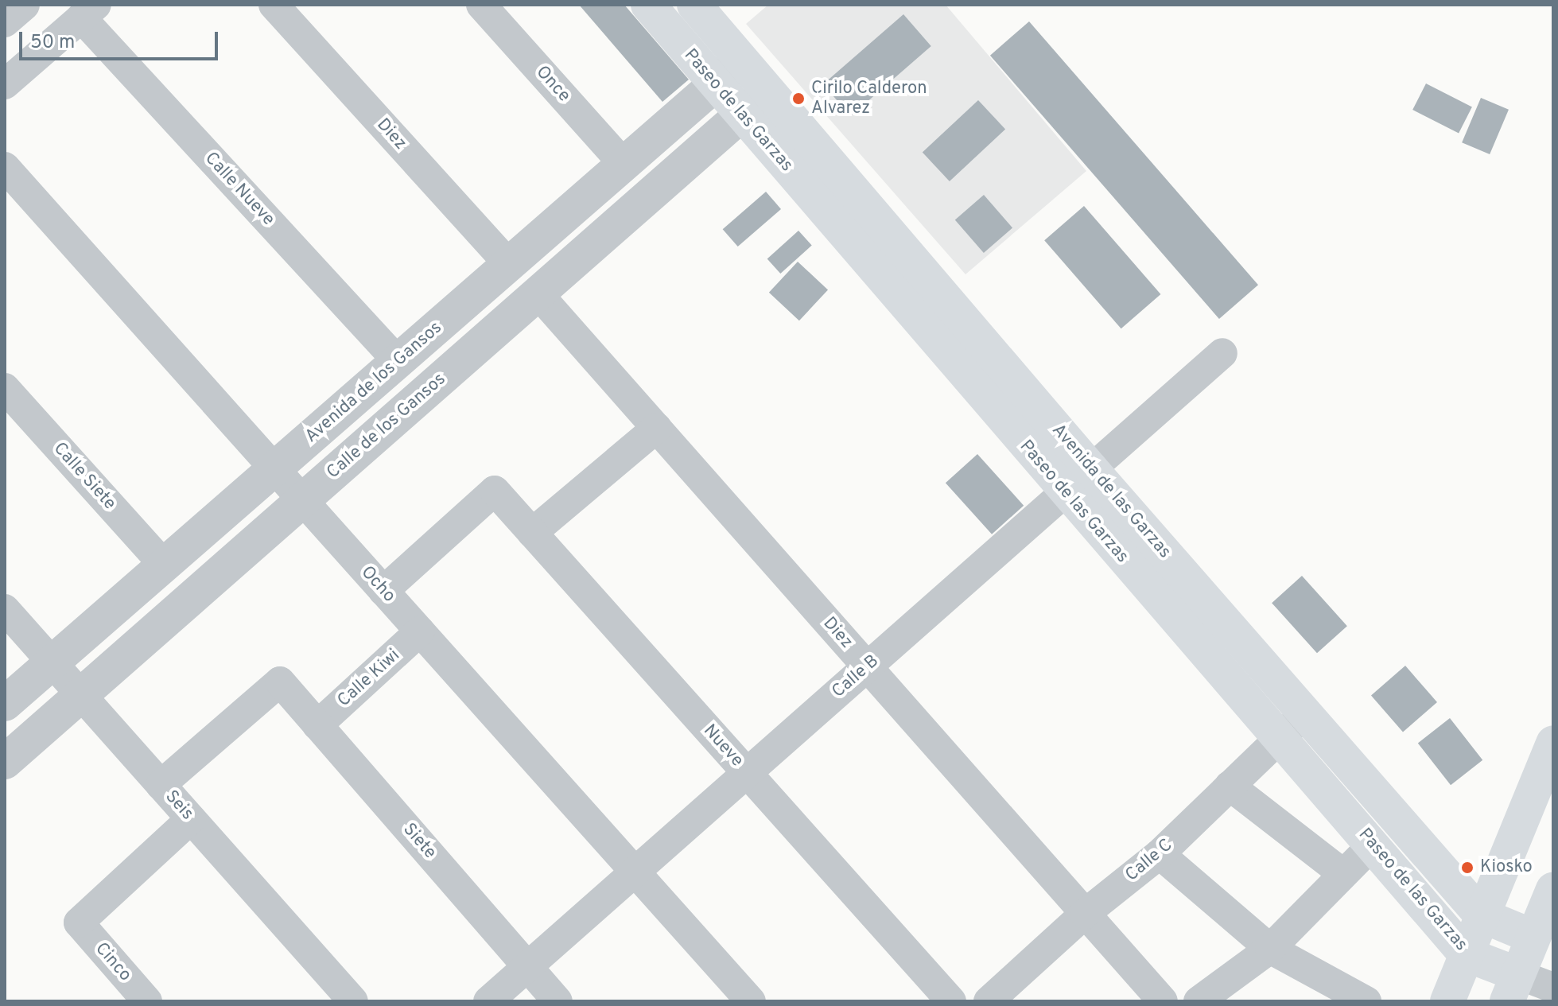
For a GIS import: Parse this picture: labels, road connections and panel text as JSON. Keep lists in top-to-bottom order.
{
  "streets": {
    "main road": ["Paseo de las Garzas", "Avenida de las Garzas"],
    "street": [
      "Once",
      "Diez",
      "Calle Nueve",
      "Avenida de los Gansos",
      "Calle de los Gansos",
      "Calle Siete",
      "Ocho",
      "Calle B",
      "Calle Kiwi",
      "Nueve",
      "Seis",
      "Siete",
      "Calle C",
      "Cinco"
    ]
  },
  "crossings": [
    ["Once", "Avenida de los Gansos"],
    ["Paseo de las Garzas", "Avenida de los Gansos"],
    ["Paseo de las Garzas", "Calle de los Gansos"],
    ["Paseo de las Garzas", "Calle B"],
    ["Paseo de las Garzas", "Calle C"],
    ["Diez", "Avenida de los Gansos"],
    ["Diez", "Calle de los Gansos"],
    ["Diez", "Calle B"],
    ["Diez", "Calle C"],
    ["Calle Nueve", "Avenida de los Gansos"],
    ["Avenida de los Gansos", "Calle Siete"],
    ["Avenida de los Gansos", "Avenida de las Garzas"],
    ["Avenida de los Gansos", "Ocho"],
    ["Avenida de los Gansos", "Seis"],
    ["Calle de los Gansos", "Avenida de las Garzas"],
    ["Calle de los Gansos", "Ocho"],
    ["Calle de los Gansos", "Seis"],
    ["Avenida de las Garzas", "Calle B"],
    ["Avenida de las Garzas", "Calle C"],
    ["Ocho", "Calle B"],
    ["Ocho", "Calle Kiwi"],
    ["Ocho", "Nueve"],
    ["Calle B", "Nueve"],
    ["Calle B", "Siete"],
    ["Calle Kiwi", "Siete"],
    ["Seis", "Siete"],
    ["Seis", "Cinco"]
  ],
  "places": ["Cirilo Calderon Alvarez", "Kiosko"],
  "scale_bar": "50 m"
}
